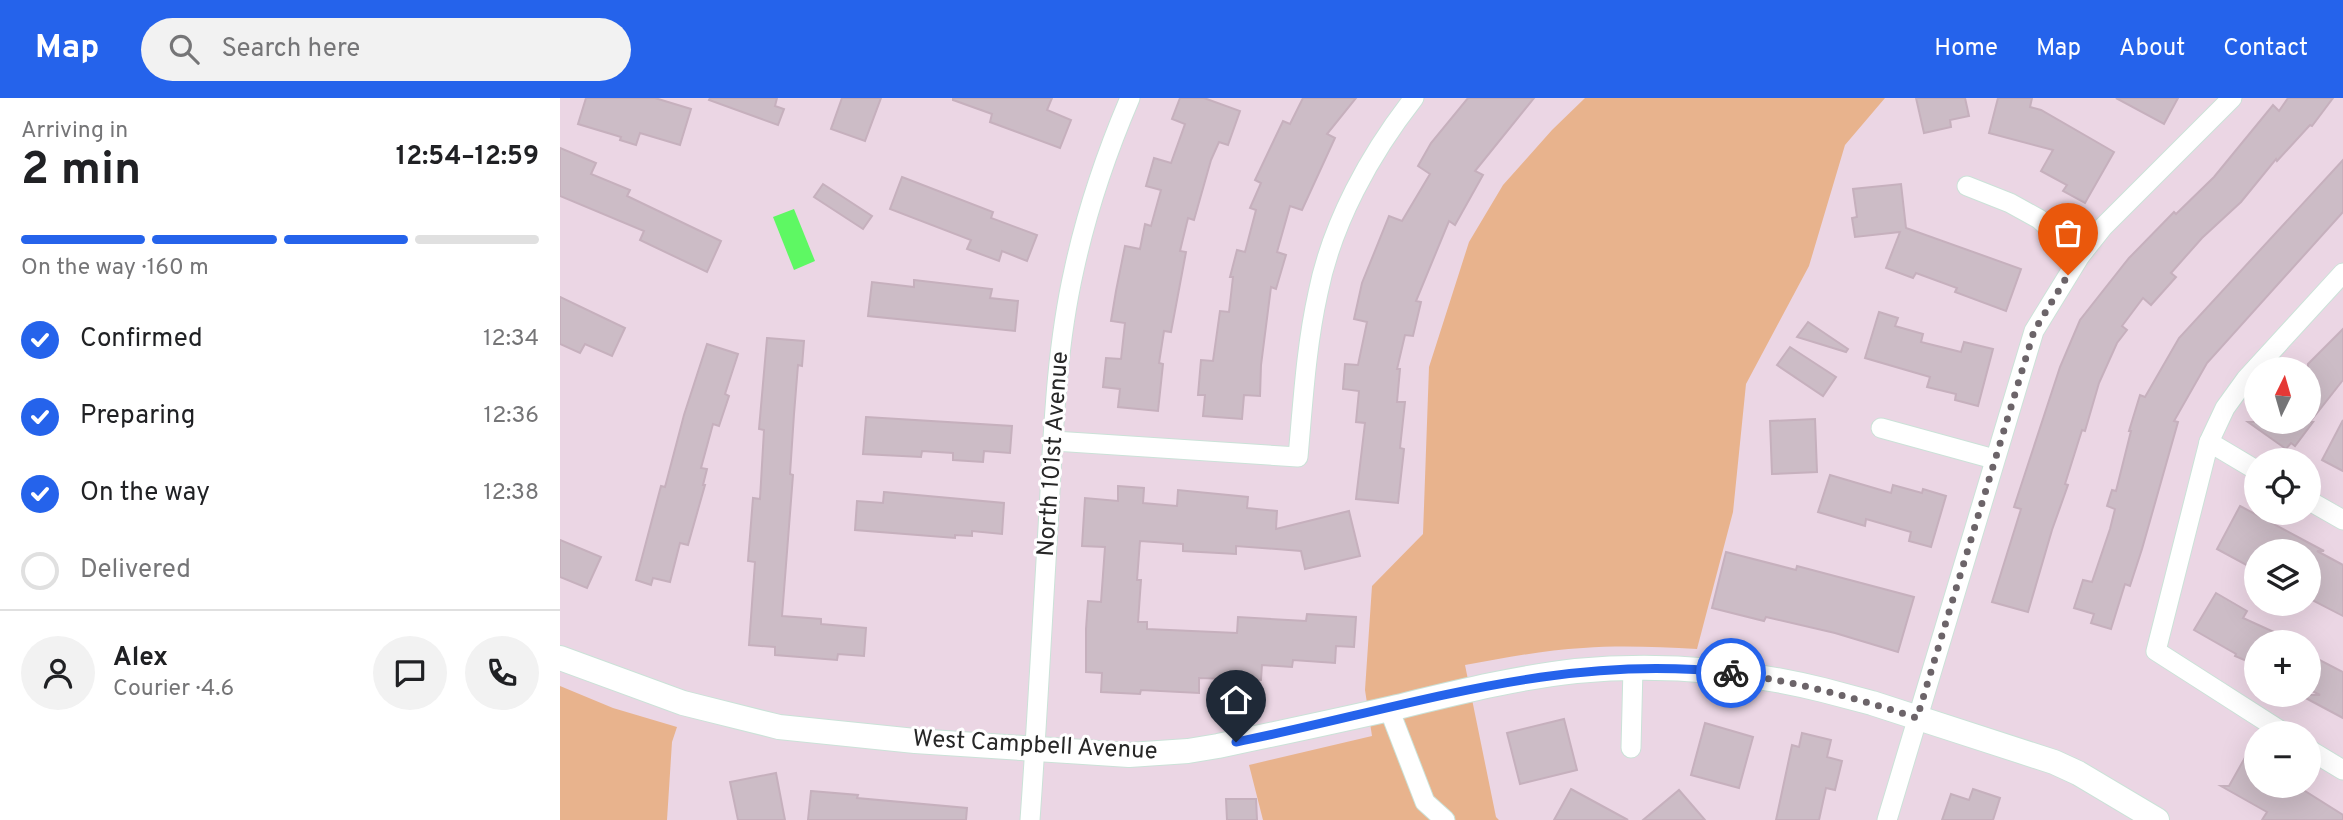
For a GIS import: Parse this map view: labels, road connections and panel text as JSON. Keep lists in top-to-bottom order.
{
  "streets": {
    "street": ["North 101st Avenue", "West Campbell Avenue"]
  },
  "crossings": [
    ["North 101st Avenue", "West Campbell Avenue"]
  ],
  "north": "top",
  "page": {
    "header": "Map",
    "search": "Search here",
    "nav": [
      "Home",
      "Map",
      "About",
      "Contact"
    ],
    "heading": ["2 min", "Arriving in", "12:54–12:59"],
    "panel": ["Alex", "Courier · 4.6"],
    "bar": "On the way · 160 m",
    "list": [
      ["Confirmed", "12:34"],
      ["Preparing", "12:36"],
      ["On the way", "12:38"],
      "Delivered"
    ],
    "map_buttons": ["+", "−"]
  }
}
